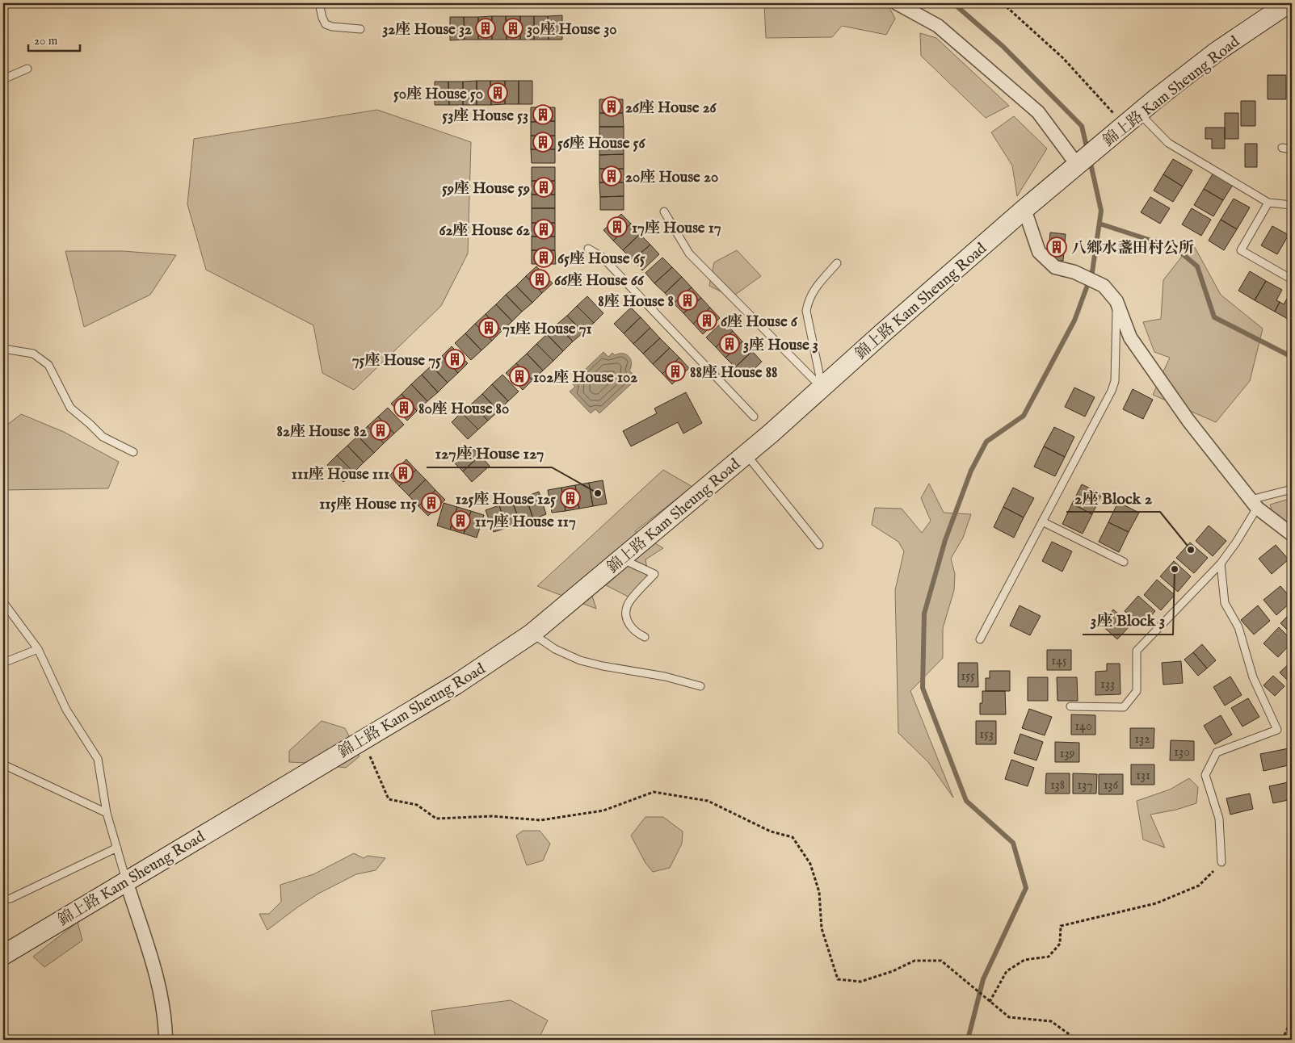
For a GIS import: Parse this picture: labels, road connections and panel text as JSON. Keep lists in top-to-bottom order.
{
  "streets": {
    "main road": ["錦上路 Kam Sheung Road"]
  },
  "places": {
    "building": [
      "32座 House 32",
      "30座 House 30",
      "50座 House 50",
      "26座 House 26",
      "53座 House 53",
      "56座 House 56",
      "20座 House 20",
      "59座 House 59",
      "17座 House 17",
      "62座 House 62",
      "八鄉水盞田村公所",
      "65座 House 65",
      "66座 House 66",
      "8座 House 8",
      "6座 House 6",
      "71座 House 71",
      "3座 House 3",
      "75座 House 75",
      "88座 House 88",
      "102座 House 102",
      "80座 House 80",
      "82座 House 82",
      "111座 House 111",
      "125座 House 125",
      "115座 House 115",
      "117座 House 117"
    ],
    "other": ["127座 House 127", "2座 Block 2", "3座 Block 3"]
  },
  "house_numbers": [
    "145",
    "155",
    "133",
    "140",
    "153",
    "132",
    "130",
    "139",
    "131",
    "138",
    "137",
    "136"
  ],
  "scale_bar": "20 m"
}
